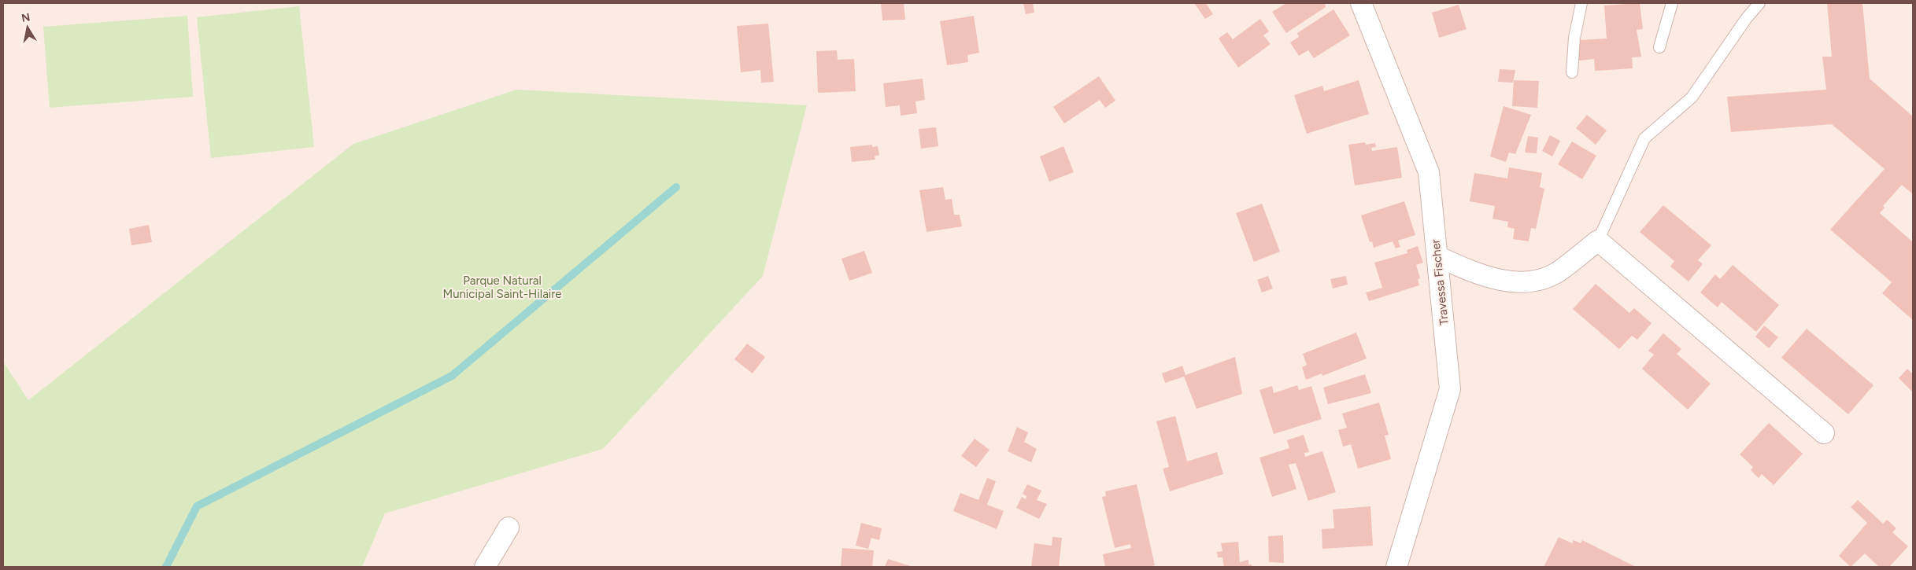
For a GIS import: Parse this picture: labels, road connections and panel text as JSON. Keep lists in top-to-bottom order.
{
  "streets": {
    "street": ["Travessa Fischer"]
  },
  "parks": ["Parque Natural Municipal Saint-Hilaire"],
  "north": "top"
}
